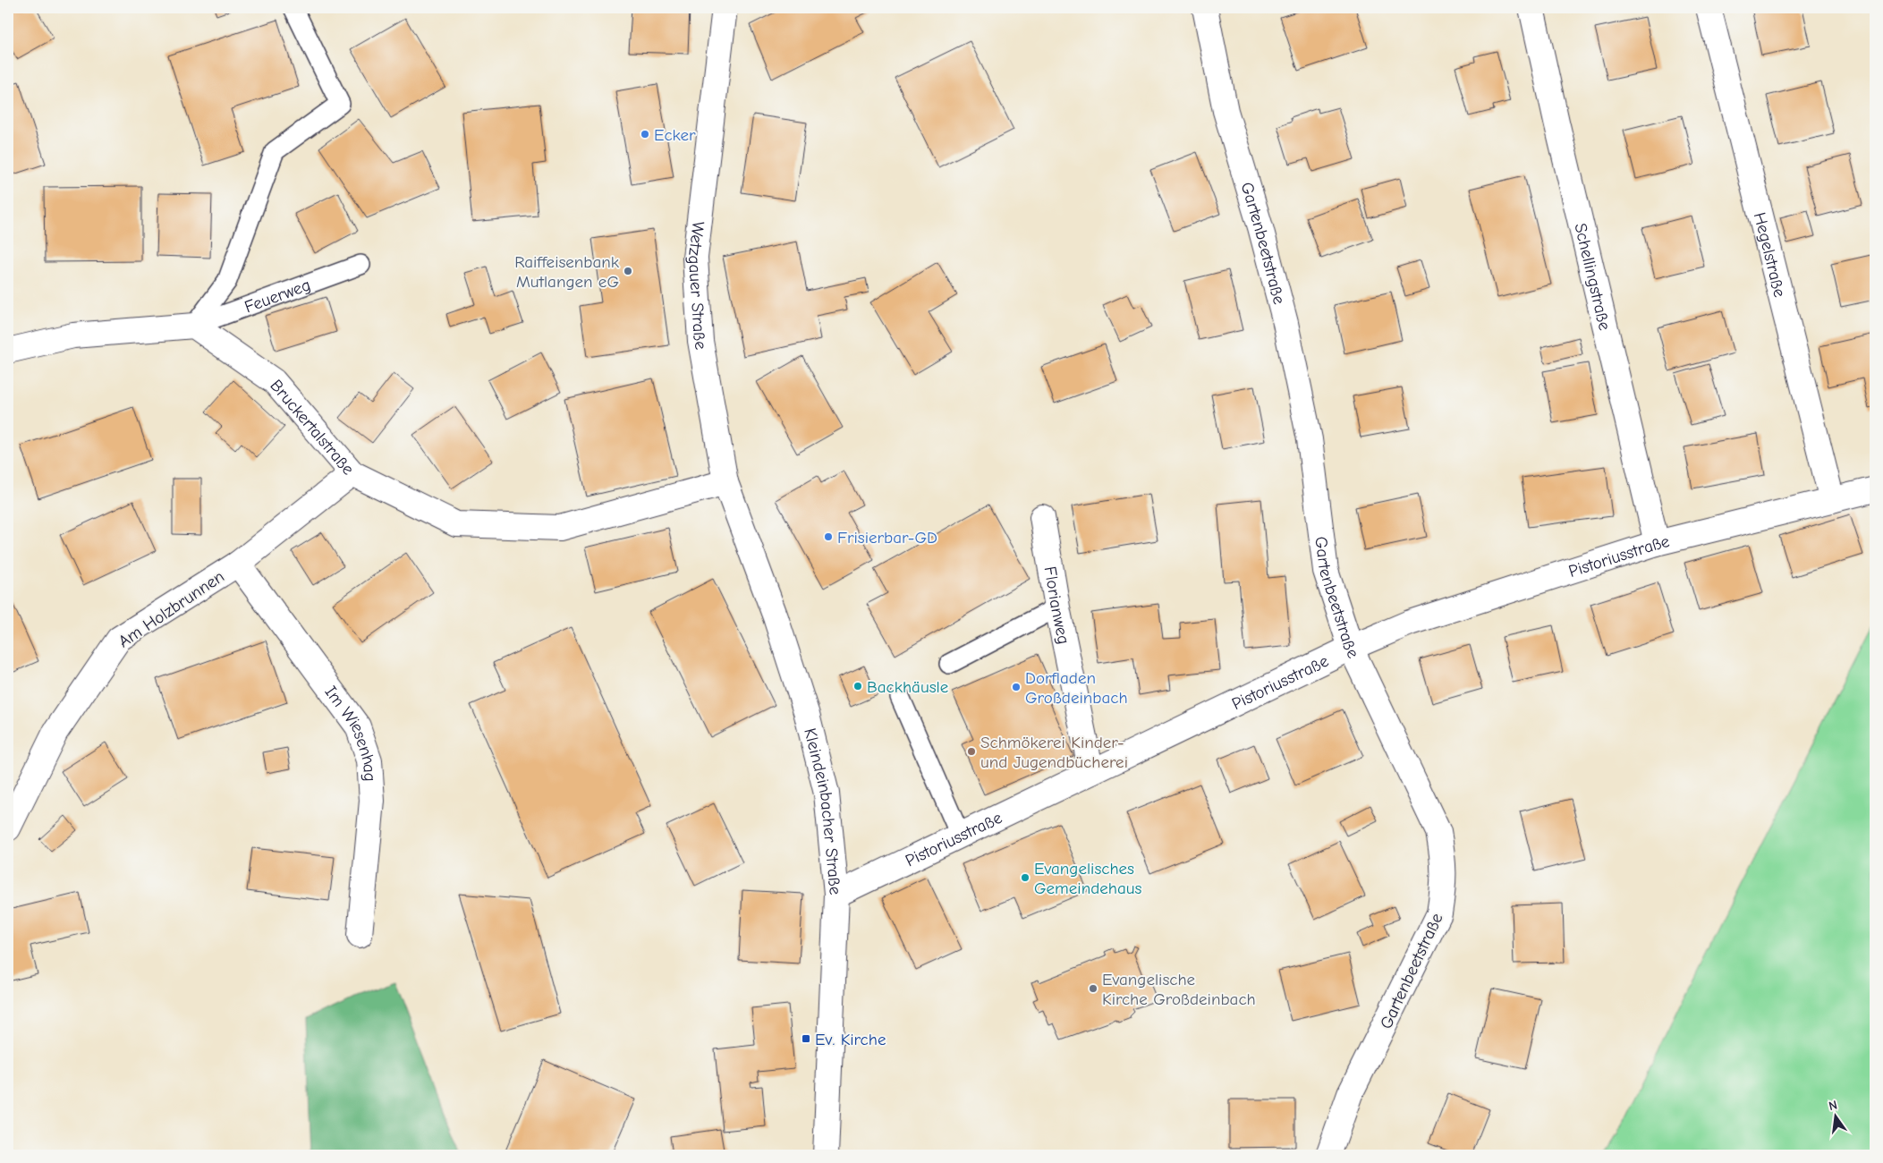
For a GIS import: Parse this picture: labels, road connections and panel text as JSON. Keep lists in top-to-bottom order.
{
  "streets": {
    "street": [
      "Gartenbeetstraße",
      "Hegelstraße",
      "Schellingstraße",
      "Wetzgauer Straße",
      "Bruckertalstraße",
      "Pistoriusstraße",
      "Florianweg",
      "Am Holzbrunnen",
      "Im Wiesenhag",
      "Kleindeinbacher Straße"
    ],
    "lane": ["Feuerweg"]
  },
  "crossings": [
    ["Gartenbeetstraße", "Pistoriusstraße"],
    ["Hegelstraße", "Pistoriusstraße"],
    ["Schellingstraße", "Pistoriusstraße"],
    ["Wetzgauer Straße", "Bruckertalstraße"],
    ["Wetzgauer Straße", "Kleindeinbacher Straße"],
    ["Feuerweg", "Bruckertalstraße"],
    ["Bruckertalstraße", "Am Holzbrunnen"],
    ["Bruckertalstraße", "Kleindeinbacher Straße"],
    ["Pistoriusstraße", "Florianweg"],
    ["Pistoriusstraße", "Kleindeinbacher Straße"],
    ["Am Holzbrunnen", "Im Wiesenhag"]
  ],
  "places": {
    "other": [
      "Ecker",
      "Raiffeisenbank Mutlangen eG",
      "Frisierbar-GD",
      "Backhäusle",
      "Dorfladen Großdeinbach",
      "Schmökerei Kinder- und Jugendbücherei",
      "Evangelisches Gemeindehaus",
      "Evangelische Kirche Großdeinbach"
    ],
    "transit": ["Ev. Kirche"]
  },
  "north": "top"
}
